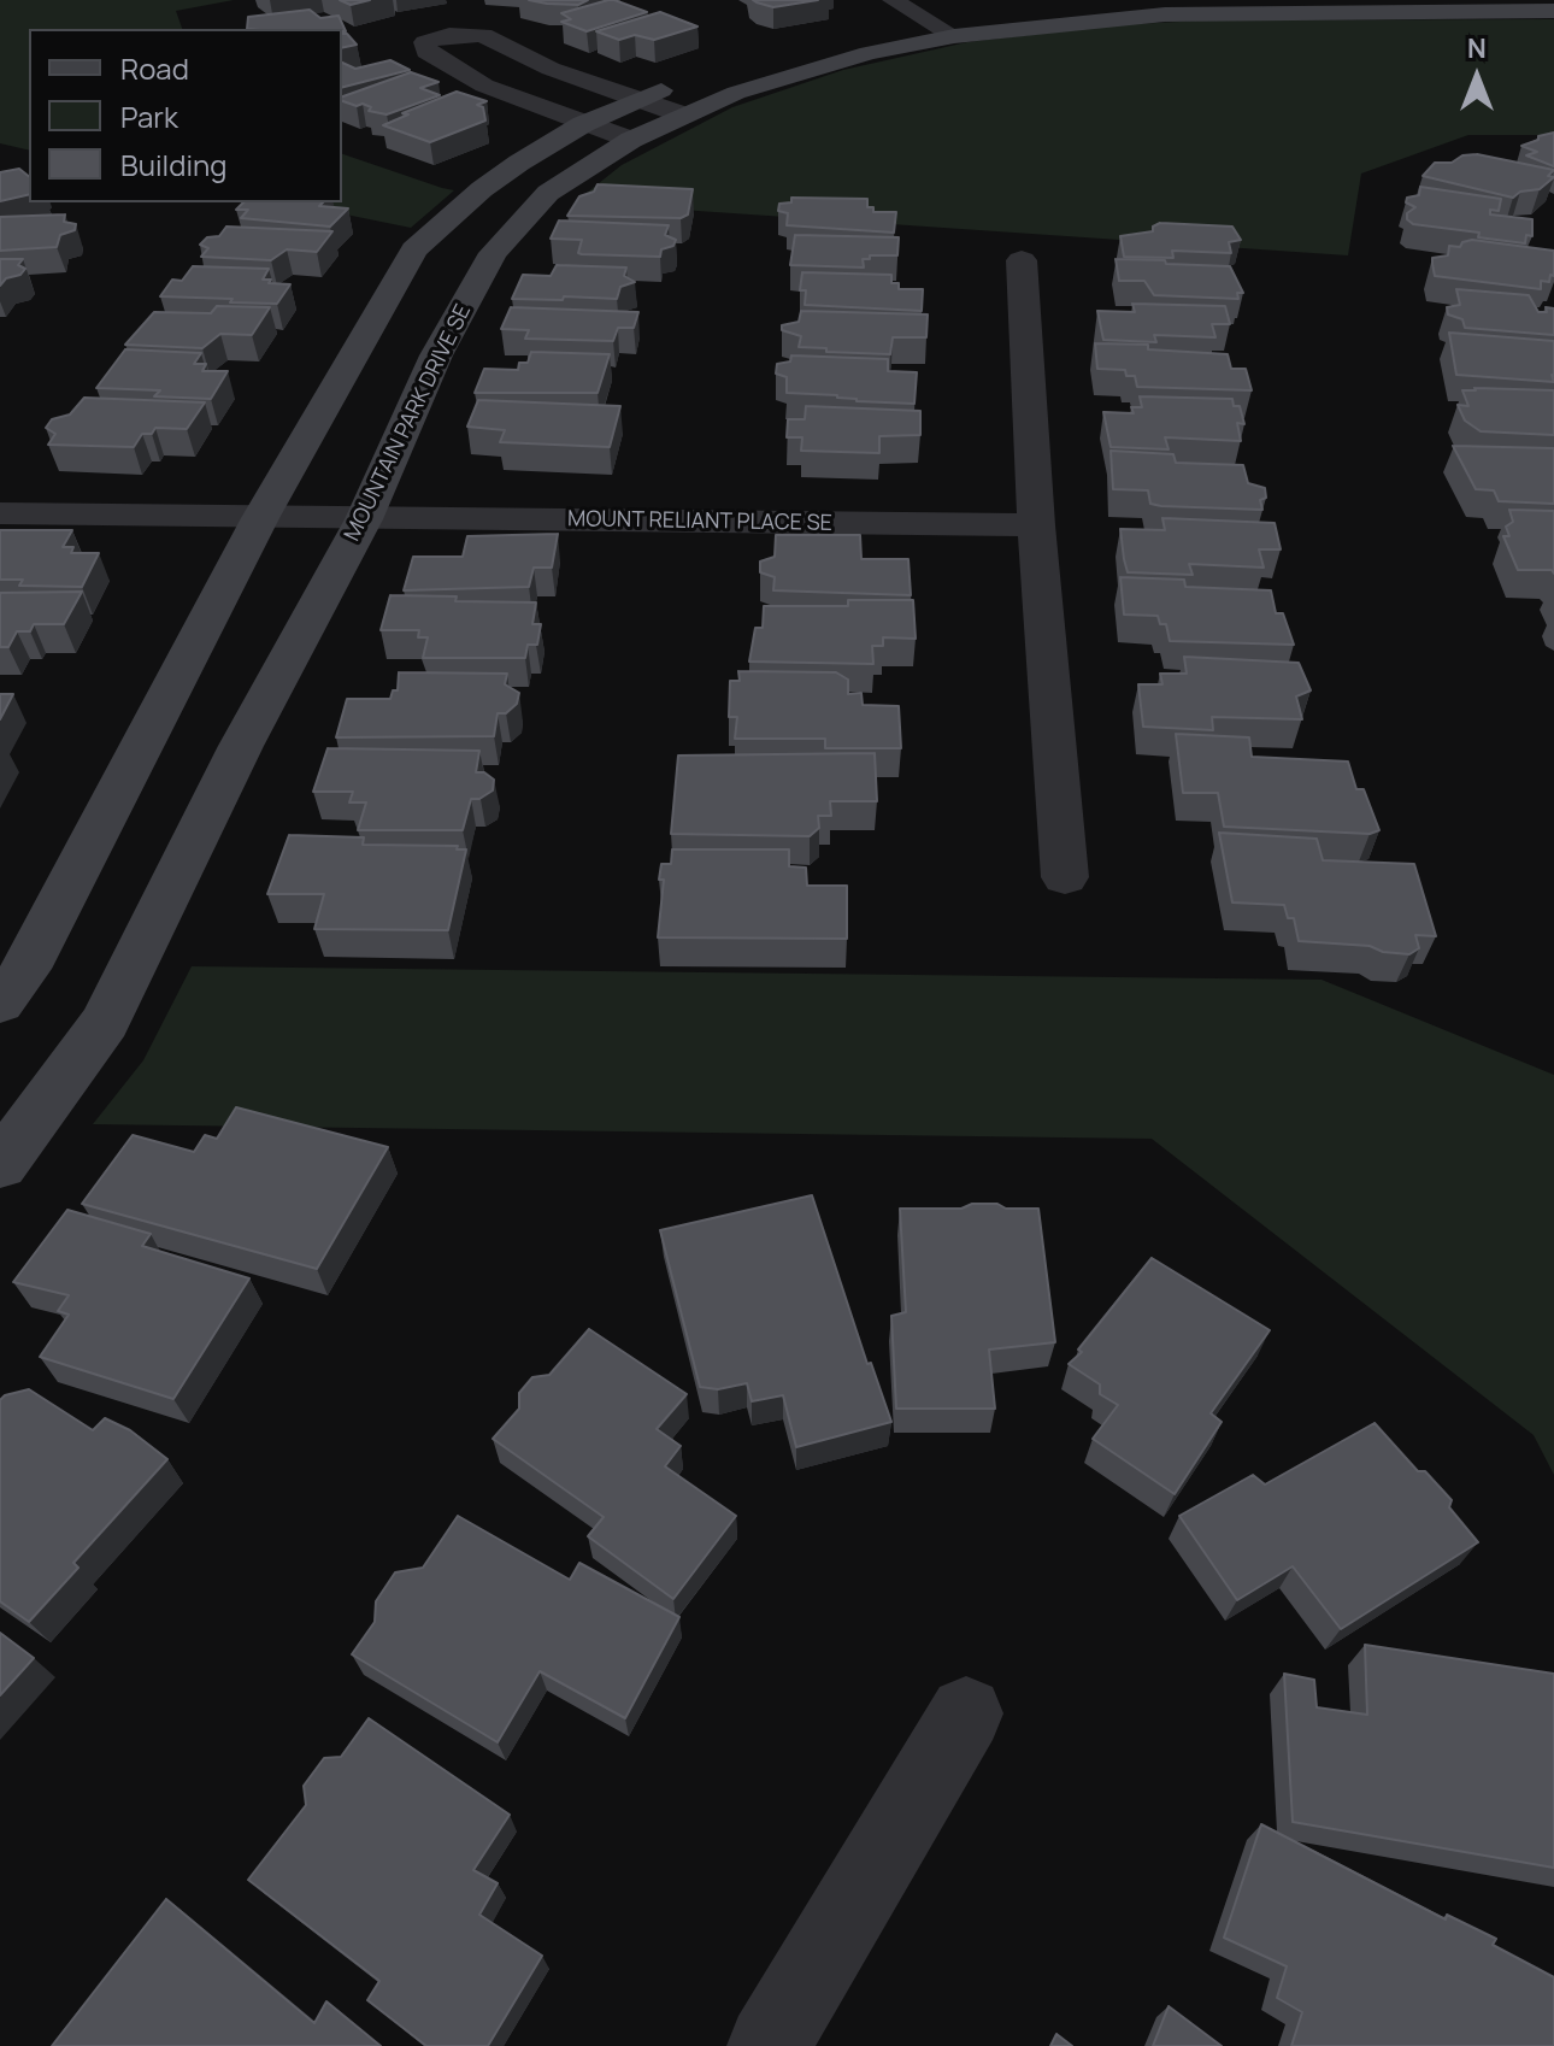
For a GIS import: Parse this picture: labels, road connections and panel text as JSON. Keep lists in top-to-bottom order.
{
  "streets": {
    "street": ["MOUNTAIN PARK DRIVE SE", "MOUNT RELIANT PLACE SE"]
  },
  "crossings": [
    ["MOUNTAIN PARK DRIVE SE", "MOUNT RELIANT PLACE SE"]
  ],
  "legend": ["Road", "Park", "Building"],
  "north": "top"
}
